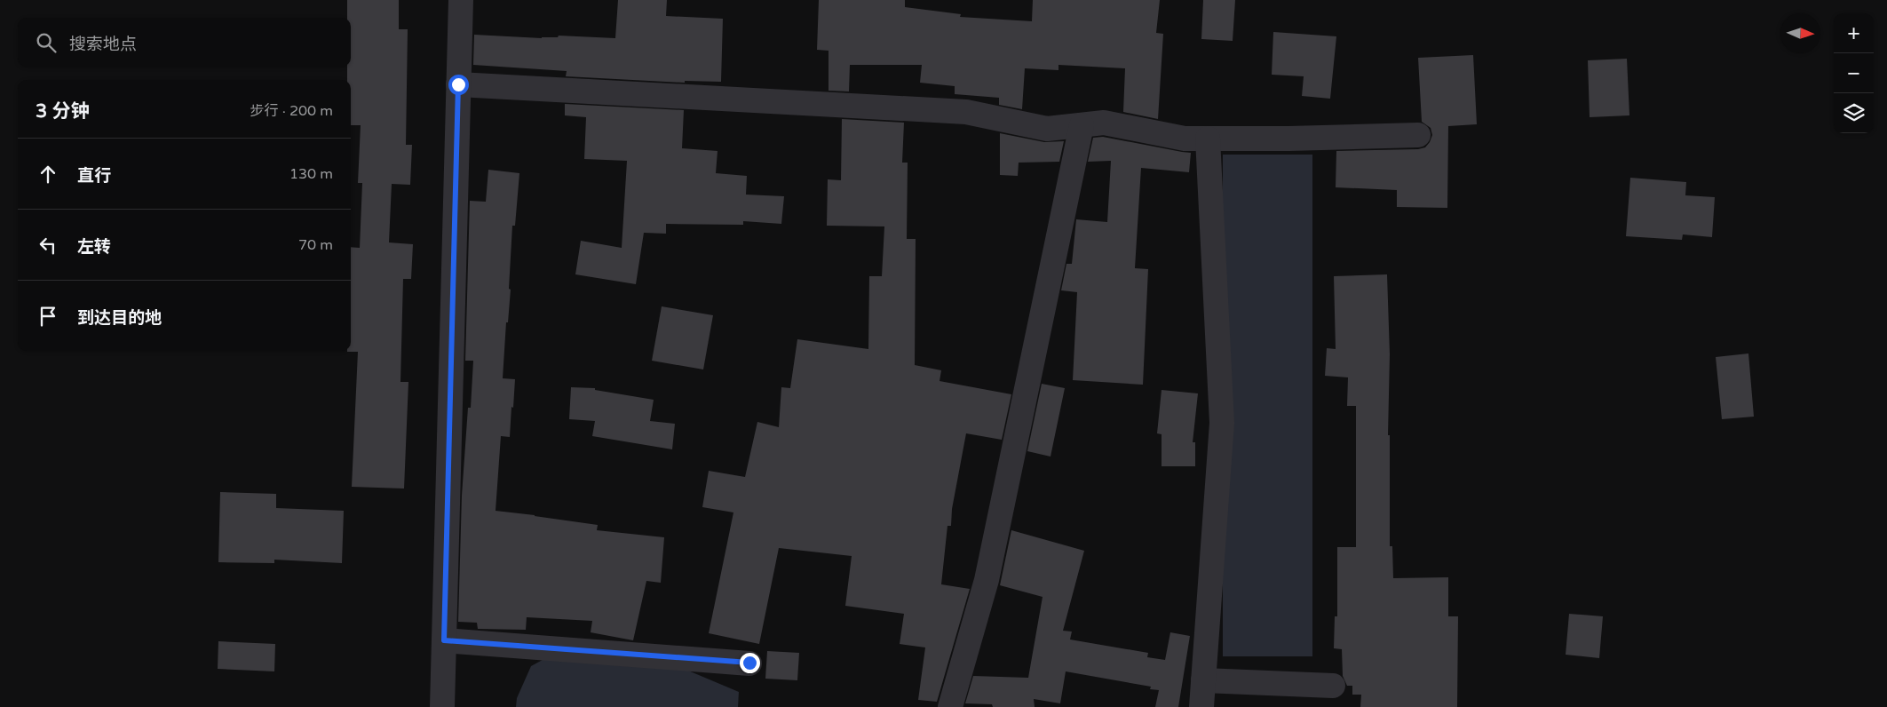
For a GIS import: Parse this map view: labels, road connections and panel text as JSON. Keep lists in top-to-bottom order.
{
  "north": "right",
  "page": {
    "map_buttons": ["+", "−"],
    "search": "搜索地点",
    "heading": ["3 分钟", "步行 · 200 m"],
    "list": [
      ["直行", "130 m"],
      ["左转", "70 m"],
      "到达目的地"
    ]
  }
}
